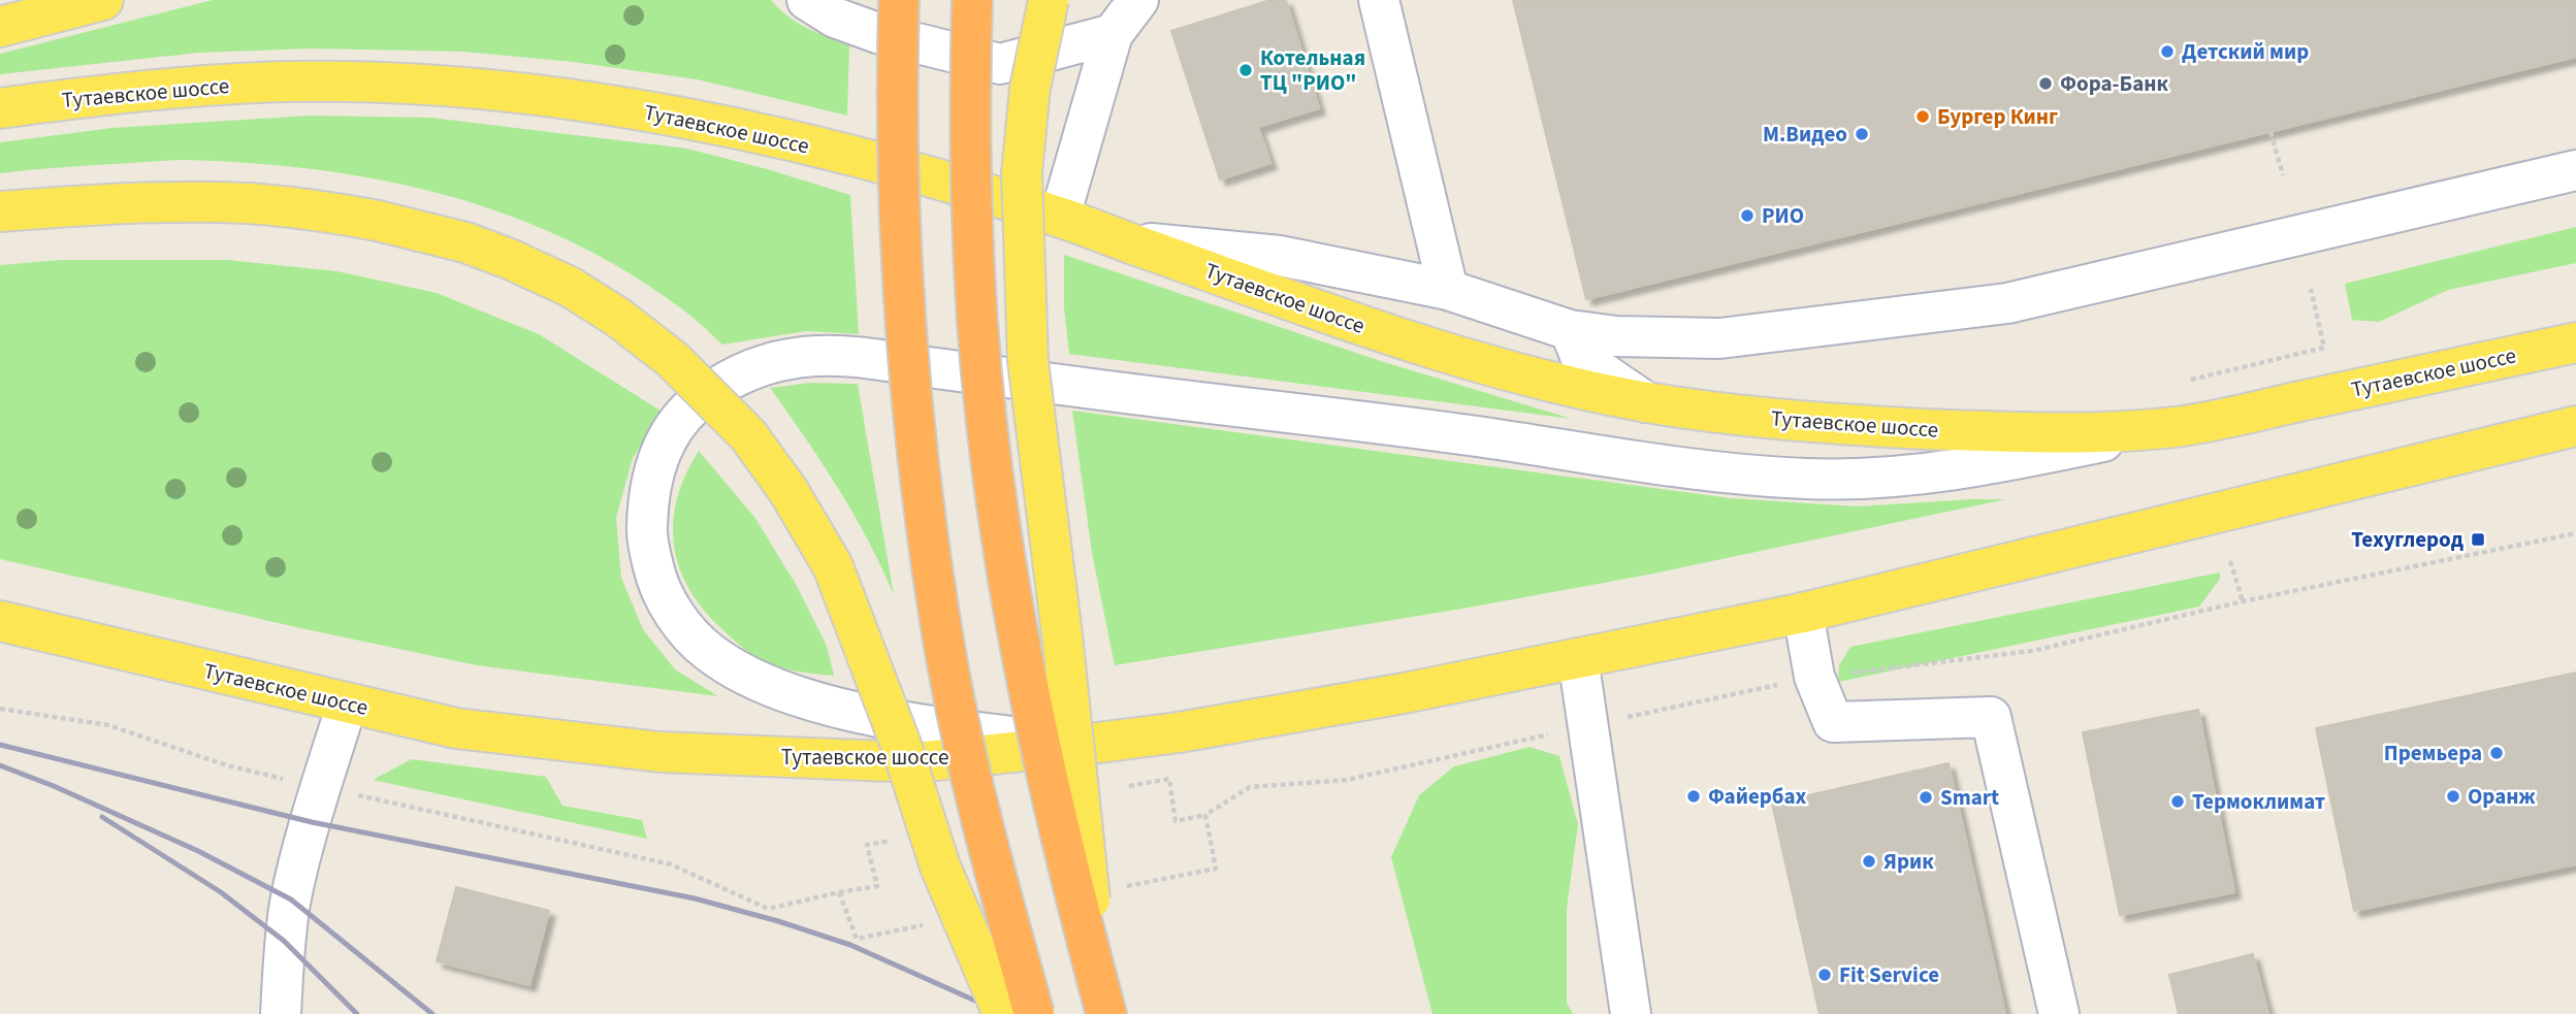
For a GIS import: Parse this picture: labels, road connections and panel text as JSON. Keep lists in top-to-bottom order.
{
  "streets": {
    "main road": ["Тутаевское шоссе"]
  },
  "places": {
    "other": [
      "Детский мир",
      "Котельная ТЦ \"РИО\"",
      "Фора-Банк",
      "Бургер Кинг",
      "М.Видео",
      "РИО",
      "Премьера",
      "Файербах",
      "Оранж",
      "Smart",
      "Термоклимат",
      "Ярик",
      "Fit Service"
    ],
    "transit": ["Техуглерод"]
  }
}
